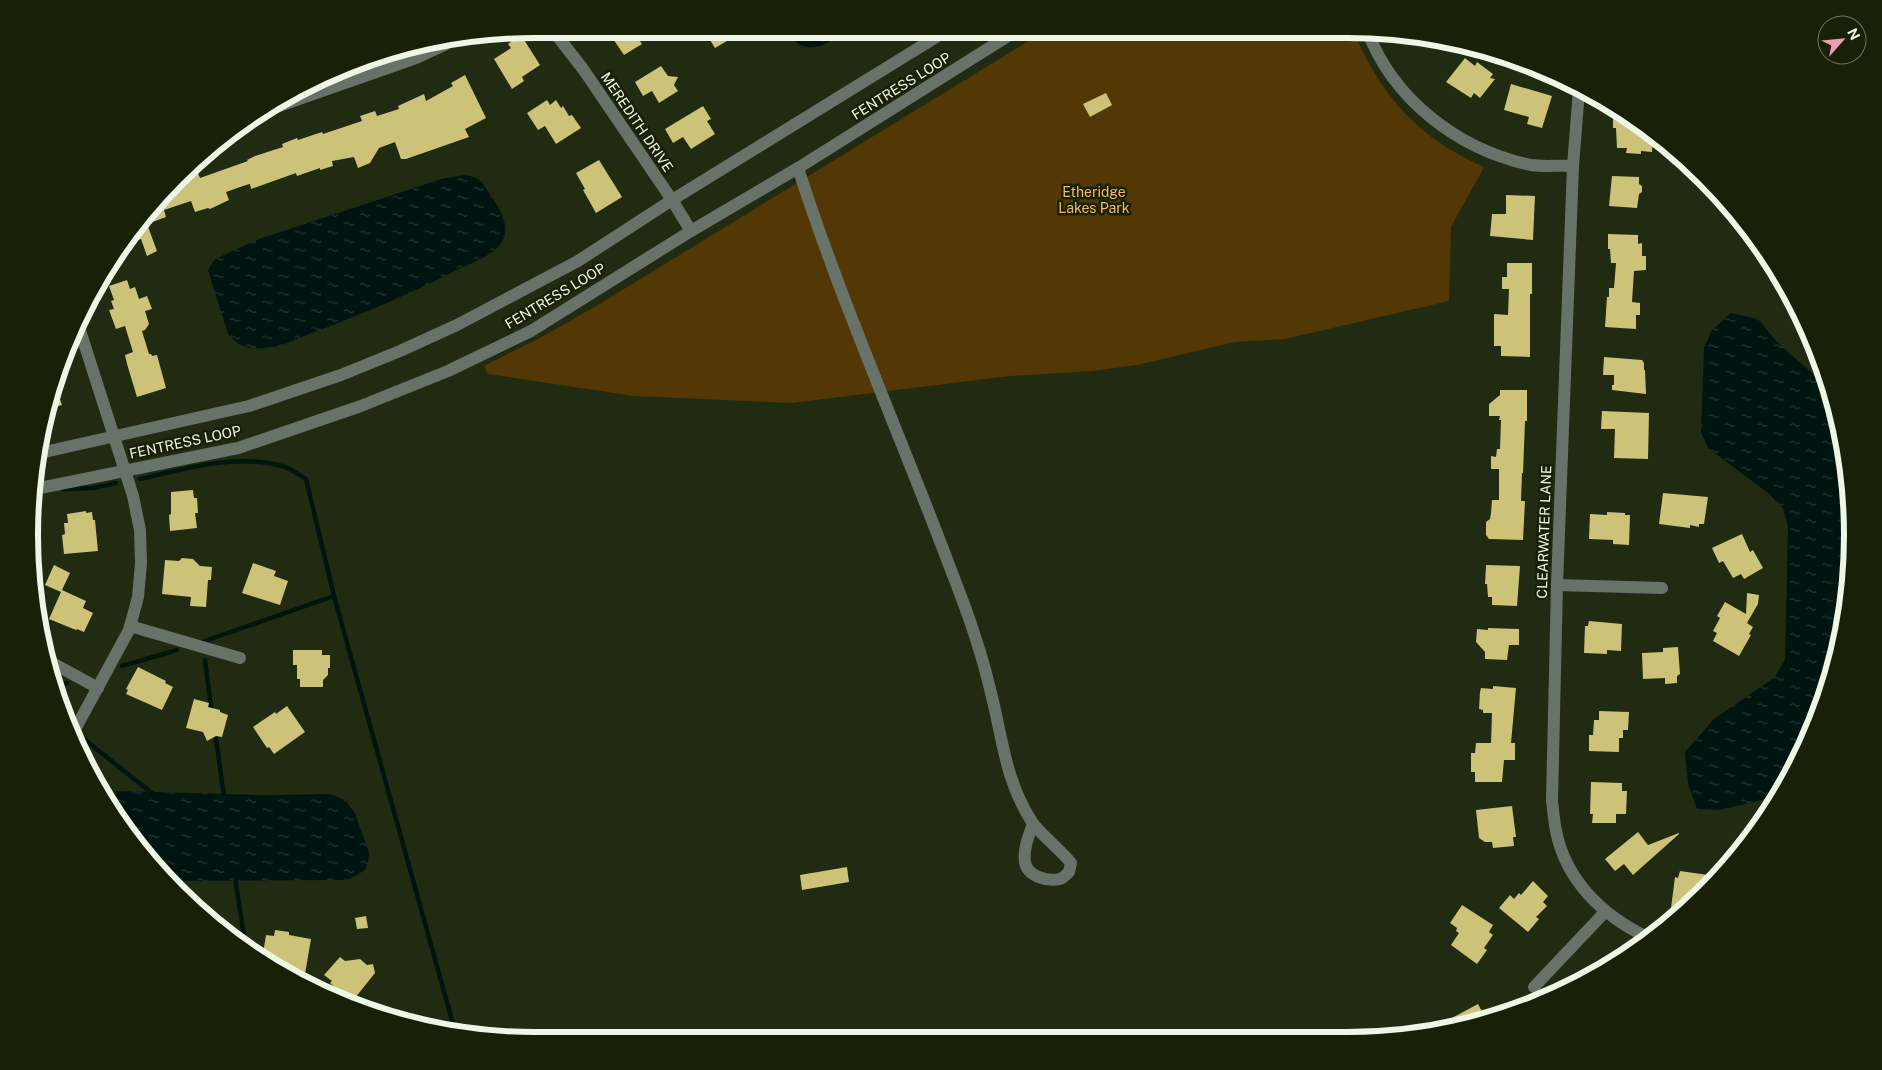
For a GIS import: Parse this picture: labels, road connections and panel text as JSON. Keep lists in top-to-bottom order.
{
  "streets": {
    "street": ["FENTRESS LOOP", "MEREDITH DRIVE", "CLEARWATER LANE"]
  },
  "crossings": [
    ["FENTRESS LOOP", "MEREDITH DRIVE"]
  ],
  "parks": ["Etheridge Lakes Park"],
  "north": "top right"
}
